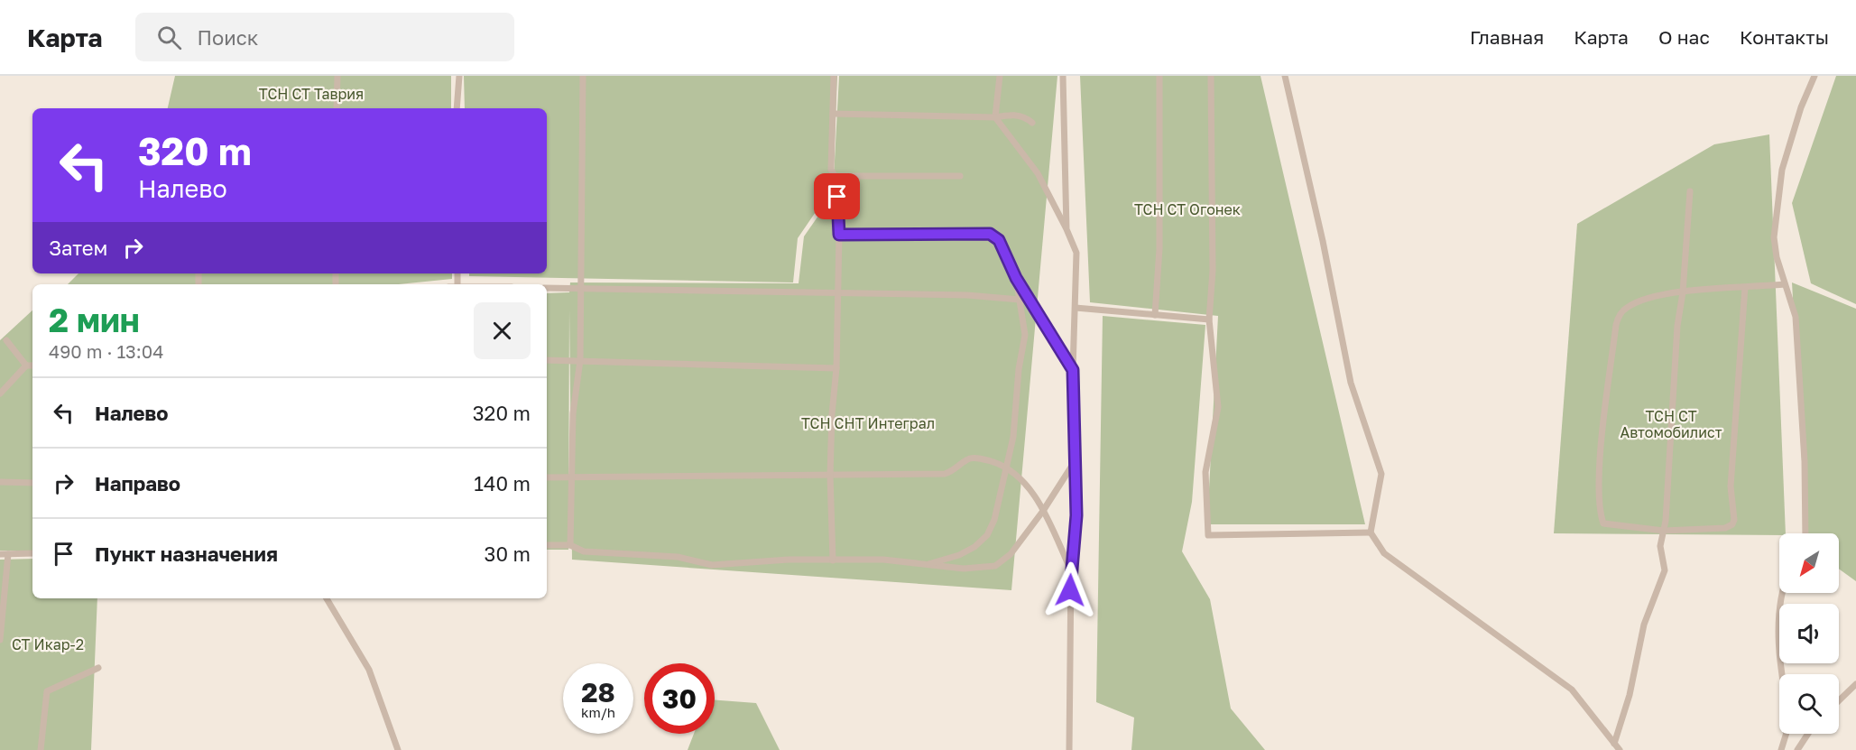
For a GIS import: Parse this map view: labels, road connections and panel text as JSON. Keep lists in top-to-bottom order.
{
  "parks": [
    "ТСН СТ Таврия",
    "ТСН СТ Огонек",
    "ТСН СТ Автомобилист",
    "ТСН СНТ Интеграл",
    "СТ Икар-2"
  ],
  "north": "bottom left",
  "page": {
    "header": "Карта",
    "search": "Поиск",
    "nav": [
      "Главная",
      "Карта",
      "О нас",
      "Контакты"
    ],
    "turn": ["320 m", "Налево"],
    "then": "Затем",
    "heading": ["2 мин", "490 m · 13:04"],
    "list": [
      {
        "name": "Налево",
        "value": "320 m"
      },
      {
        "name": "Направо",
        "value": "140 m"
      },
      {
        "name": "Пункт назначения",
        "value": "30 m"
      }
    ],
    "speed": "28 km/h",
    "limit": "30"
  }
}
